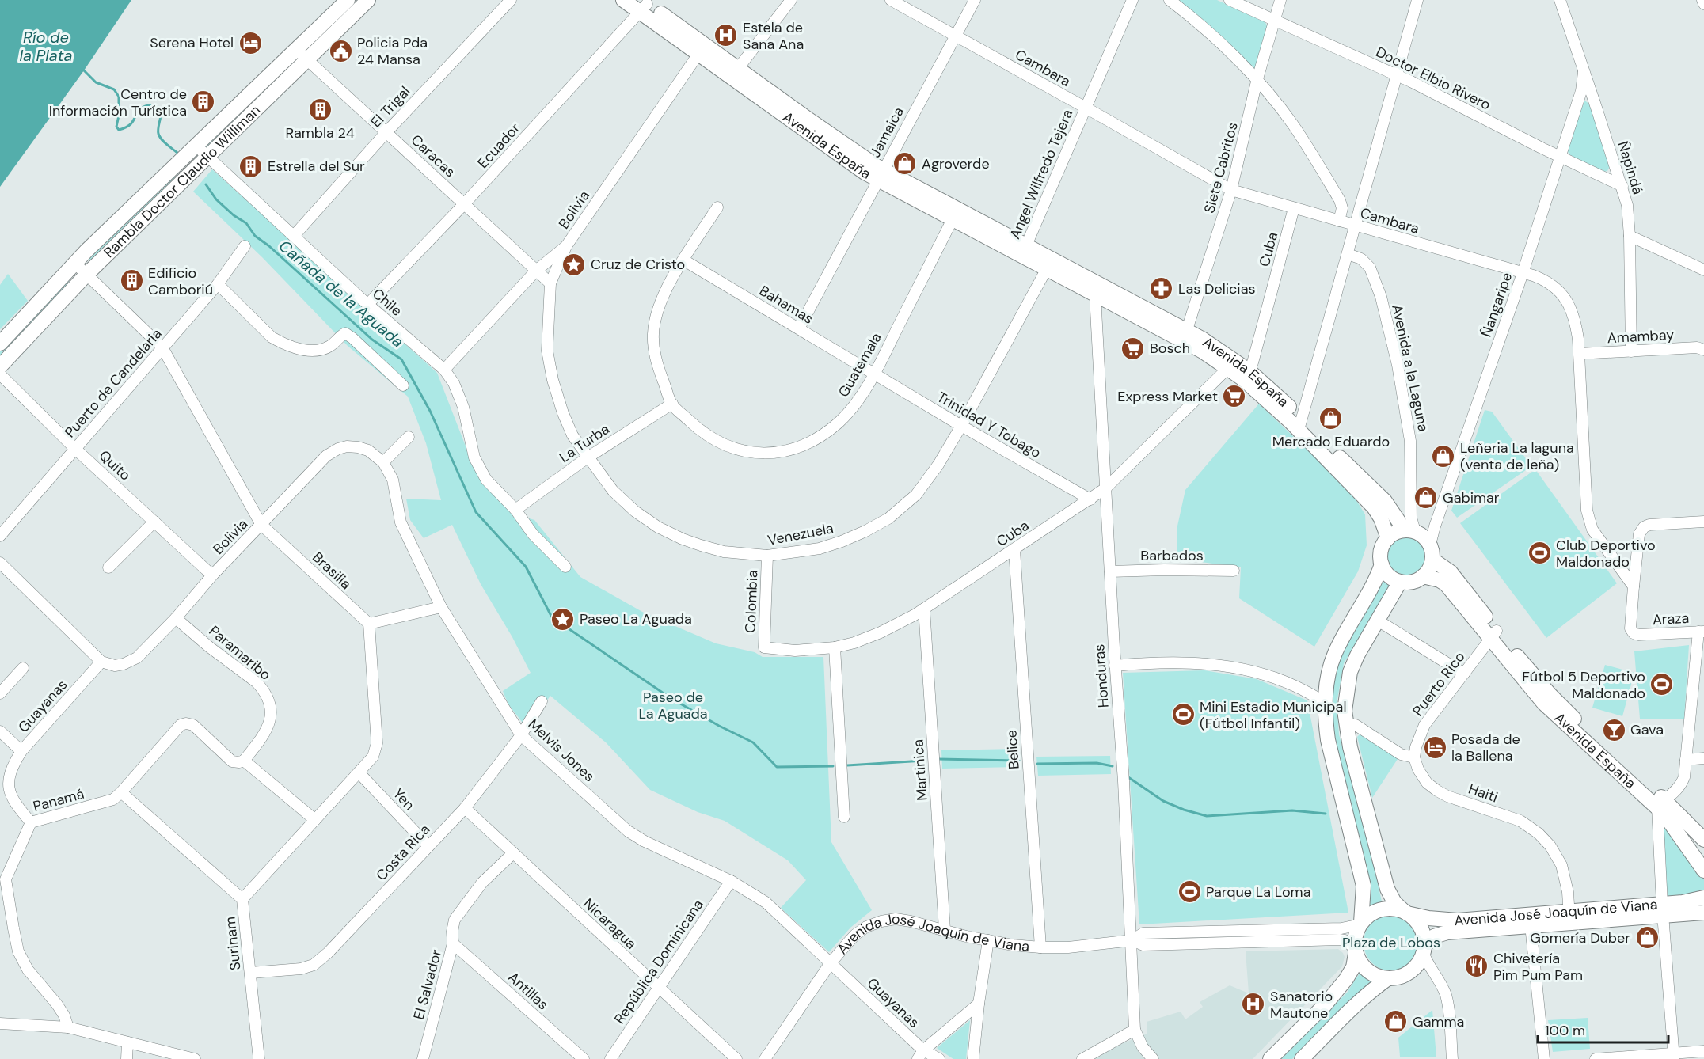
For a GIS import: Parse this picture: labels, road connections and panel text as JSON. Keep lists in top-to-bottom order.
{
  "streets": {
    "main road": ["Avenida España", "Rambla Doctor Claudio Williman", "Avenida José Joaquín de Viana"],
    "street": [
      "Cambara",
      "Doctor Elbio Rivero",
      "El Trigal",
      "Jamaica",
      "Ecuador",
      "Caracas",
      "Siete Cabritos",
      "Ñapindá",
      "Angel Wilfredo Tejera",
      "Bolivia",
      "Cuba",
      "Chile",
      "Bahamas",
      "Ñangaripe",
      "Amambay",
      "Guatemala",
      "Avenida a la Laguna",
      "Puerto de Candelaria",
      "Trinidad Y Tobago",
      "La Turba",
      "Quito",
      "Venezuela",
      "Barbados",
      "Brasilia",
      "Colombia",
      "Araza",
      "Paramaribo",
      "Honduras",
      "Puerto Rico",
      "Guayanas",
      "Belice",
      "Melvis Jones",
      "Martinica",
      "Haiti",
      "Yen",
      "Panamá",
      "Costa Rica",
      "Nicaragua",
      "Surinam",
      "República Dominicana",
      "El Salvador",
      "Antillas"
    ]
  },
  "crossings": [
    ["Cambara", "Jamaica"],
    ["Cambara", "Siete Cabritos"],
    ["Cambara", "Angel Wilfredo Tejera"],
    ["Cambara", "Cuba"],
    ["Cambara", "Ñangaripe"],
    ["Cambara", "Amambay"],
    ["Cambara", "Araza"],
    ["Doctor Elbio Rivero", "Siete Cabritos"],
    ["Doctor Elbio Rivero", "Ñapindá"],
    ["Doctor Elbio Rivero", "Ñangaripe"],
    ["El Trigal", "Caracas"],
    ["El Trigal", "Chile"],
    ["Jamaica", "Avenida España"],
    ["Jamaica", "Bahamas"],
    ["Avenida España", "Ecuador"],
    ["Avenida España", "Siete Cabritos"],
    ["Avenida España", "Angel Wilfredo Tejera"],
    ["Avenida España", "Bolivia"],
    ["Avenida España", "Cuba"],
    ["Avenida España", "Ñangaripe"],
    ["Avenida España", "Guatemala"],
    ["Avenida España", "Avenida a la Laguna"],
    ["Avenida España", "Venezuela"],
    ["Avenida España", "Honduras"],
    ["Avenida España", "Puerto Rico"],
    ["Ecuador", "Caracas"],
    ["Ecuador", "Chile"],
    ["Caracas", "Rambla Doctor Claudio Williman"],
    ["Caracas", "Bolivia"],
    ["Caracas", "Venezuela"],
    ["Ñapindá", "Ñangaripe"],
    ["Ñapindá", "Amambay"],
    ["Rambla Doctor Claudio Williman", "Chile"],
    ["Rambla Doctor Claudio Williman", "Brasilia"],
    ["Bolivia", "Chile"],
    ["Bolivia", "Quito"],
    ["Bolivia", "Venezuela"],
    ["Bolivia", "Brasilia"],
    ["Bolivia", "Paramaribo"],
    ["Bolivia", "Guayanas"],
    ["Bolivia", "Melvis Jones"],
    ["Cuba", "Trinidad Y Tobago"],
    ["Cuba", "Colombia"],
    ["Cuba", "Honduras"],
    ["Cuba", "Belice"],
    ["Cuba", "Martinica"],
    ["Chile", "La Turba"],
    ["Bahamas", "Guatemala"],
    ["Bahamas", "Trinidad Y Tobago"],
    ["Ñangaripe", "Avenida a la Laguna"],
    ["Guatemala", "Trinidad Y Tobago"],
    ["Guatemala", "La Turba"],
    ["Puerto de Candelaria", "Quito"],
    ["Puerto de Candelaria", "Brasilia"],
    ["Trinidad Y Tobago", "Venezuela"],
    ["La Turba", "Venezuela"],
    ["Venezuela", "Colombia"],
    ["Barbados", "Honduras"],
    ["Paramaribo", "Panamá"],
    ["Honduras", "Avenida José Joaquín de Viana"],
    ["Puerto Rico", "Haiti"],
    ["Guayanas", "Melvis Jones"],
    ["Guayanas", "Panamá"],
    ["Guayanas", "Avenida José Joaquín de Viana"],
    ["Belice", "Avenida José Joaquín de Viana"],
    ["Melvis Jones", "Costa Rica"],
    ["Melvis Jones", "Avenida José Joaquín de Viana"],
    ["Melvis Jones", "República Dominicana"],
    ["Martinica", "Avenida José Joaquín de Viana"],
    ["Haiti", "Avenida José Joaquín de Viana"],
    ["Yen", "Costa Rica"],
    ["Panamá", "Surinam"],
    ["Costa Rica", "Nicaragua"],
    ["Costa Rica", "Surinam"],
    ["Nicaragua", "República Dominicana"],
    ["Nicaragua", "El Salvador"],
    ["El Salvador", "Antillas"]
  ],
  "water": ["Río de la Plata", "Cañada de la Aguada"],
  "parks": ["Paseo de La Aguada", "Plaza de Lobos"],
  "places": {
    "hospital": ["Estela de Sana Ana", "Sanatorio Mautone"],
    "hotel": ["Serena Hotel", "Posada de la Ballena"],
    "public building": ["Policia Pda 24 Mansa"],
    "building": [
      "Centro de Información Turística",
      "Rambla 24",
      "Estrella del Sur",
      "Edificio Camboriú"
    ],
    "shop": [
      "Agroverde",
      "Mercado Eduardo",
      "Leñeria La laguna (venta de leña)",
      "Gabimar",
      "Gomería Duber",
      "Gamma"
    ],
    "place": ["Cruz de Cristo", "Paseo La Aguada"],
    "pharmacy": ["Las Delicias"],
    "supermarket": ["Bosch", "Express Market"],
    "sports": [
      "Club Deportivo Maldonado",
      "Fútbol 5 Deportivo Maldonado",
      "Mini Estadio Municipal (Fútbol Infantil)",
      "Parque La Loma"
    ],
    "bar": ["Gava"],
    "restaurant": ["Chivetería Pim Pum Pam"]
  },
  "scale_bar": "100 m"
}
